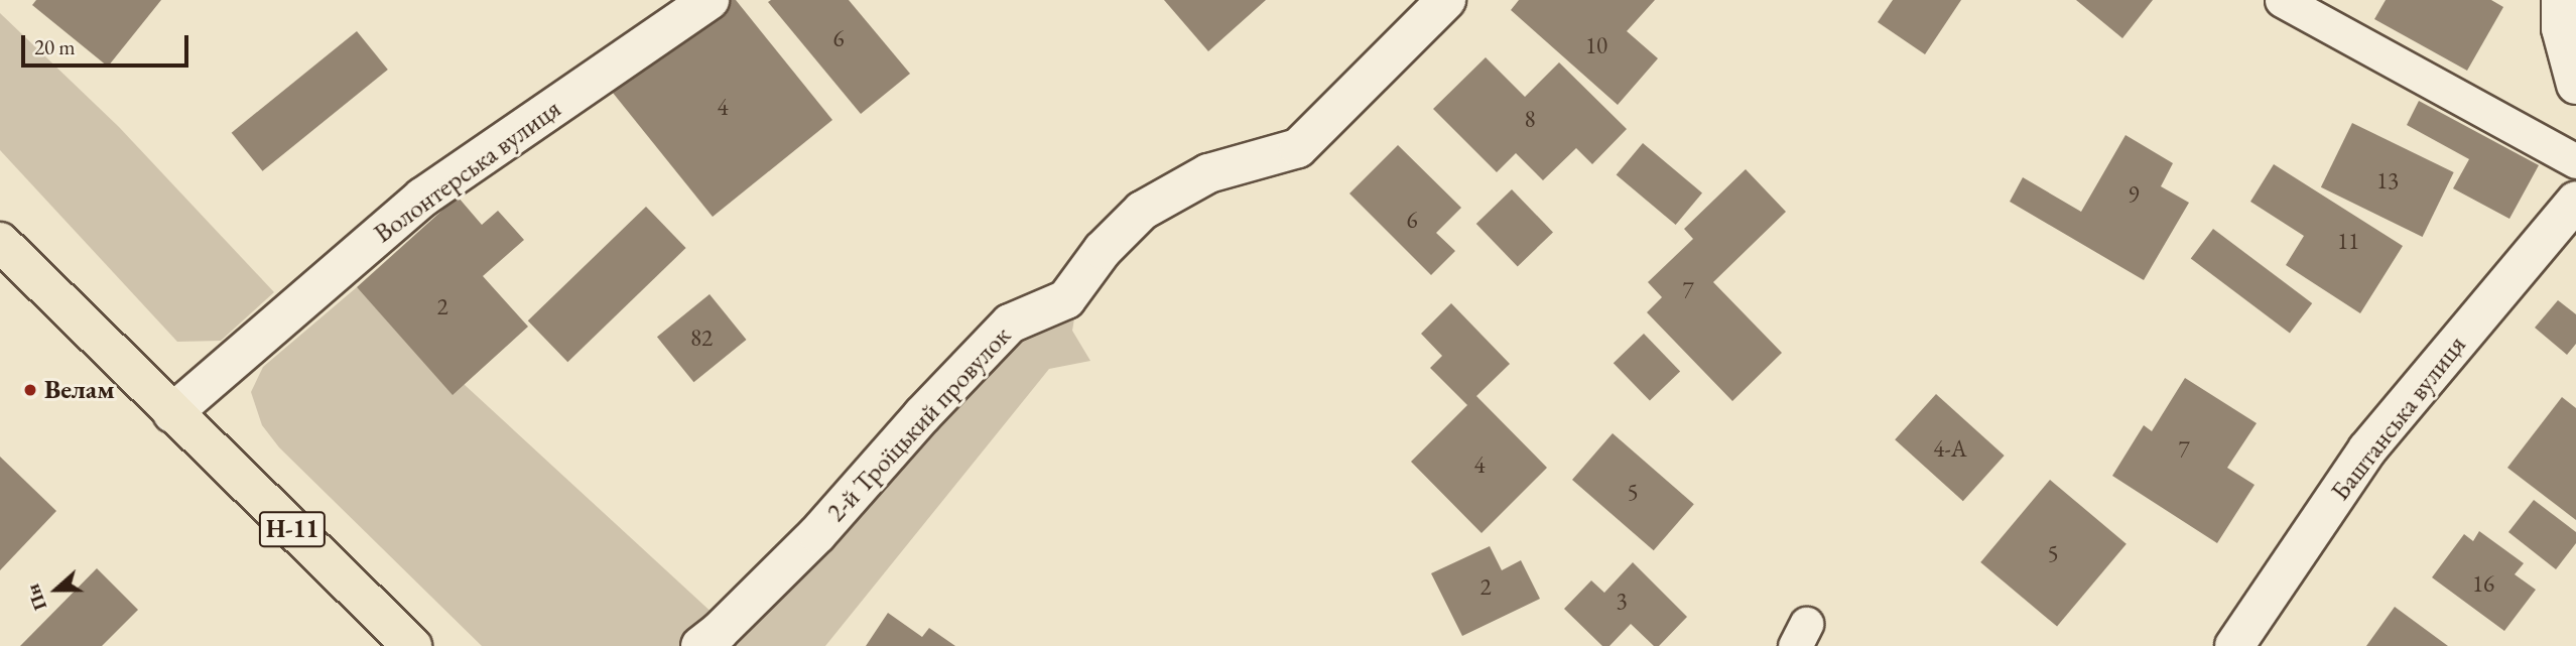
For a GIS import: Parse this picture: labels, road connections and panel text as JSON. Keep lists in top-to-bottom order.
{
  "streets": {
    "main road": ["Н-11"],
    "street": ["Волонтерська вулиця", "Баштанська вулиця", "2-й Троїцький провулок"]
  },
  "crossings": [
    ["Волонтерська вулиця", "Н-11"]
  ],
  "places": ["Велам"],
  "house_numbers": [
    "6",
    "10",
    "4",
    "8",
    "13",
    "9",
    "6",
    "11",
    "7",
    "2",
    "82",
    "4-А",
    "7",
    "4",
    "5",
    "5",
    "16",
    "2",
    "3"
  ],
  "scale_bar": "20 m",
  "north": "left"
}
